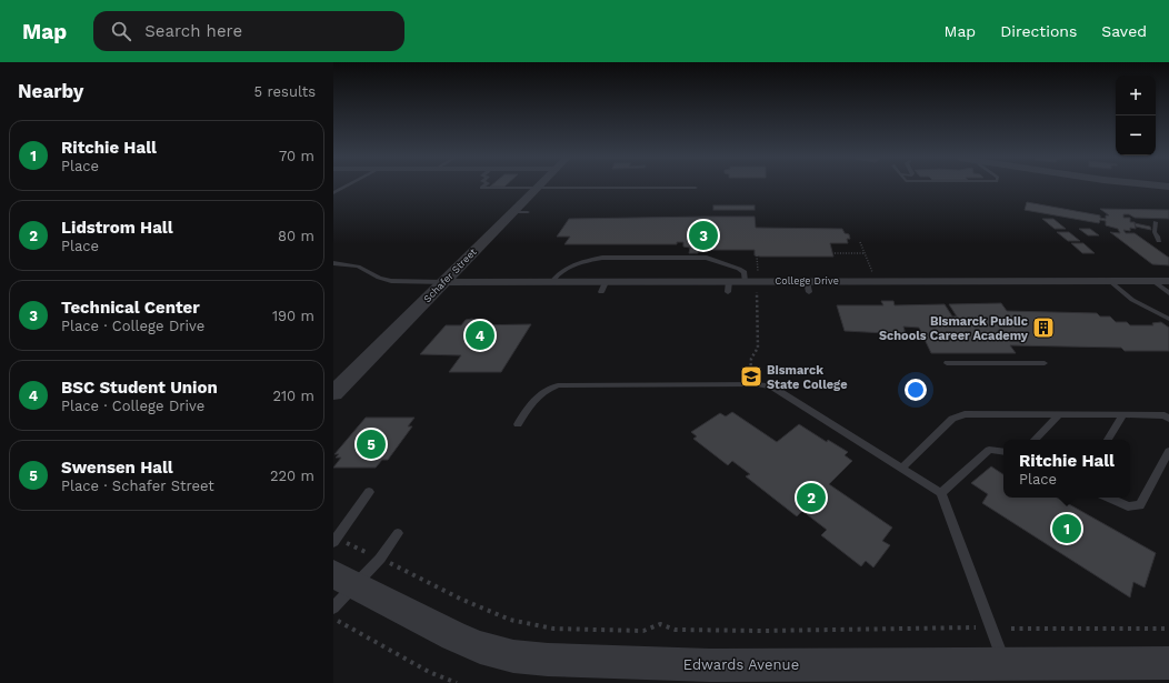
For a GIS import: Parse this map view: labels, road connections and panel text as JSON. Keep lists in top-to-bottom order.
{
  "streets": {
    "street": ["Schafer Street", "College Drive", "Edwards Avenue"]
  },
  "crossings": [
    ["Schafer Street", "College Drive"]
  ],
  "places": {
    "building": ["Bismarck Public Schools Career Academy"],
    "school or university": ["Bismarck State College"]
  },
  "page": {
    "header": "Map",
    "search": "Search here",
    "nav": ["Map", "Directions", "Saved"],
    "heading": ["Nearby", "5 results"],
    "map_buttons": ["+", "−"],
    "list": [
      {
        "mark": "1",
        "name": "Ritchie Hall",
        "note": "Place",
        "value": "70 m"
      },
      {
        "mark": "2",
        "name": "Lidstrom Hall",
        "note": "Place",
        "value": "80 m"
      },
      {
        "mark": "3",
        "name": "Technical Center",
        "note": "Place · College Drive",
        "value": "190 m"
      },
      {
        "mark": "4",
        "name": "BSC Student Union",
        "note": "Place · College Drive",
        "value": "210 m"
      },
      {
        "mark": "5",
        "name": "Swensen Hall",
        "note": "Place · Schafer Street",
        "value": "220 m"
      }
    ],
    "pins": [
      "3",
      "4",
      "5",
      "2",
      "1"
    ],
    "popup": ["Ritchie Hall", "Place"]
  }
}
